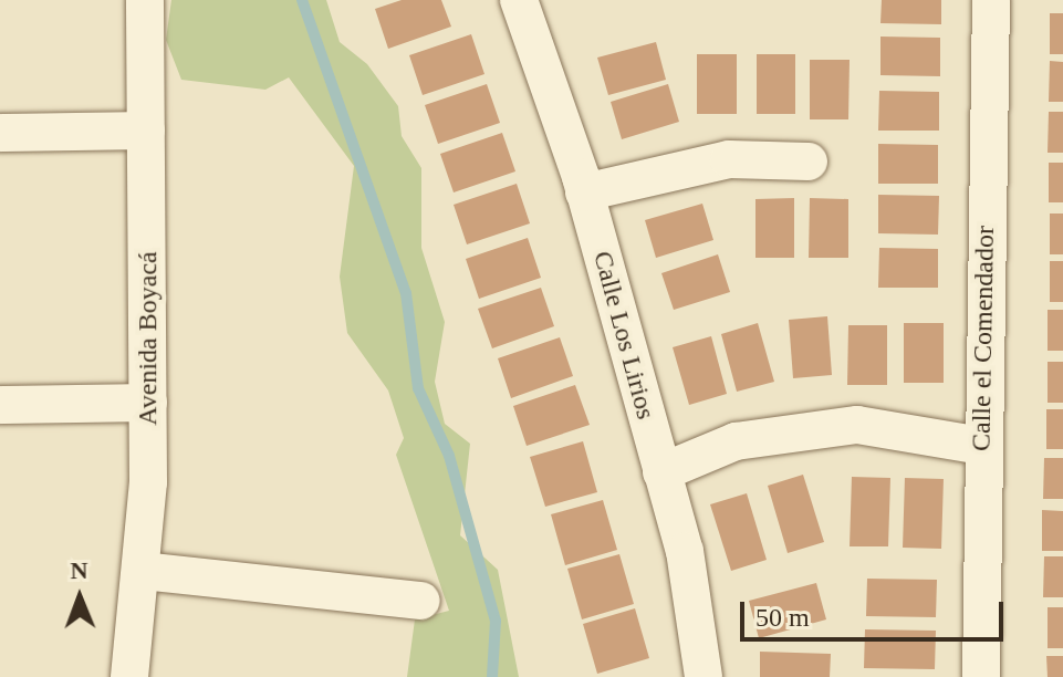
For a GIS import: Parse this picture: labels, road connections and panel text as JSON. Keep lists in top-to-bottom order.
{
  "streets": {
    "street": ["Calle Los Lirios", "Avenida Boyacá", "Calle el Comendador"]
  },
  "scale_bar": "50 m",
  "north": "top"
}
